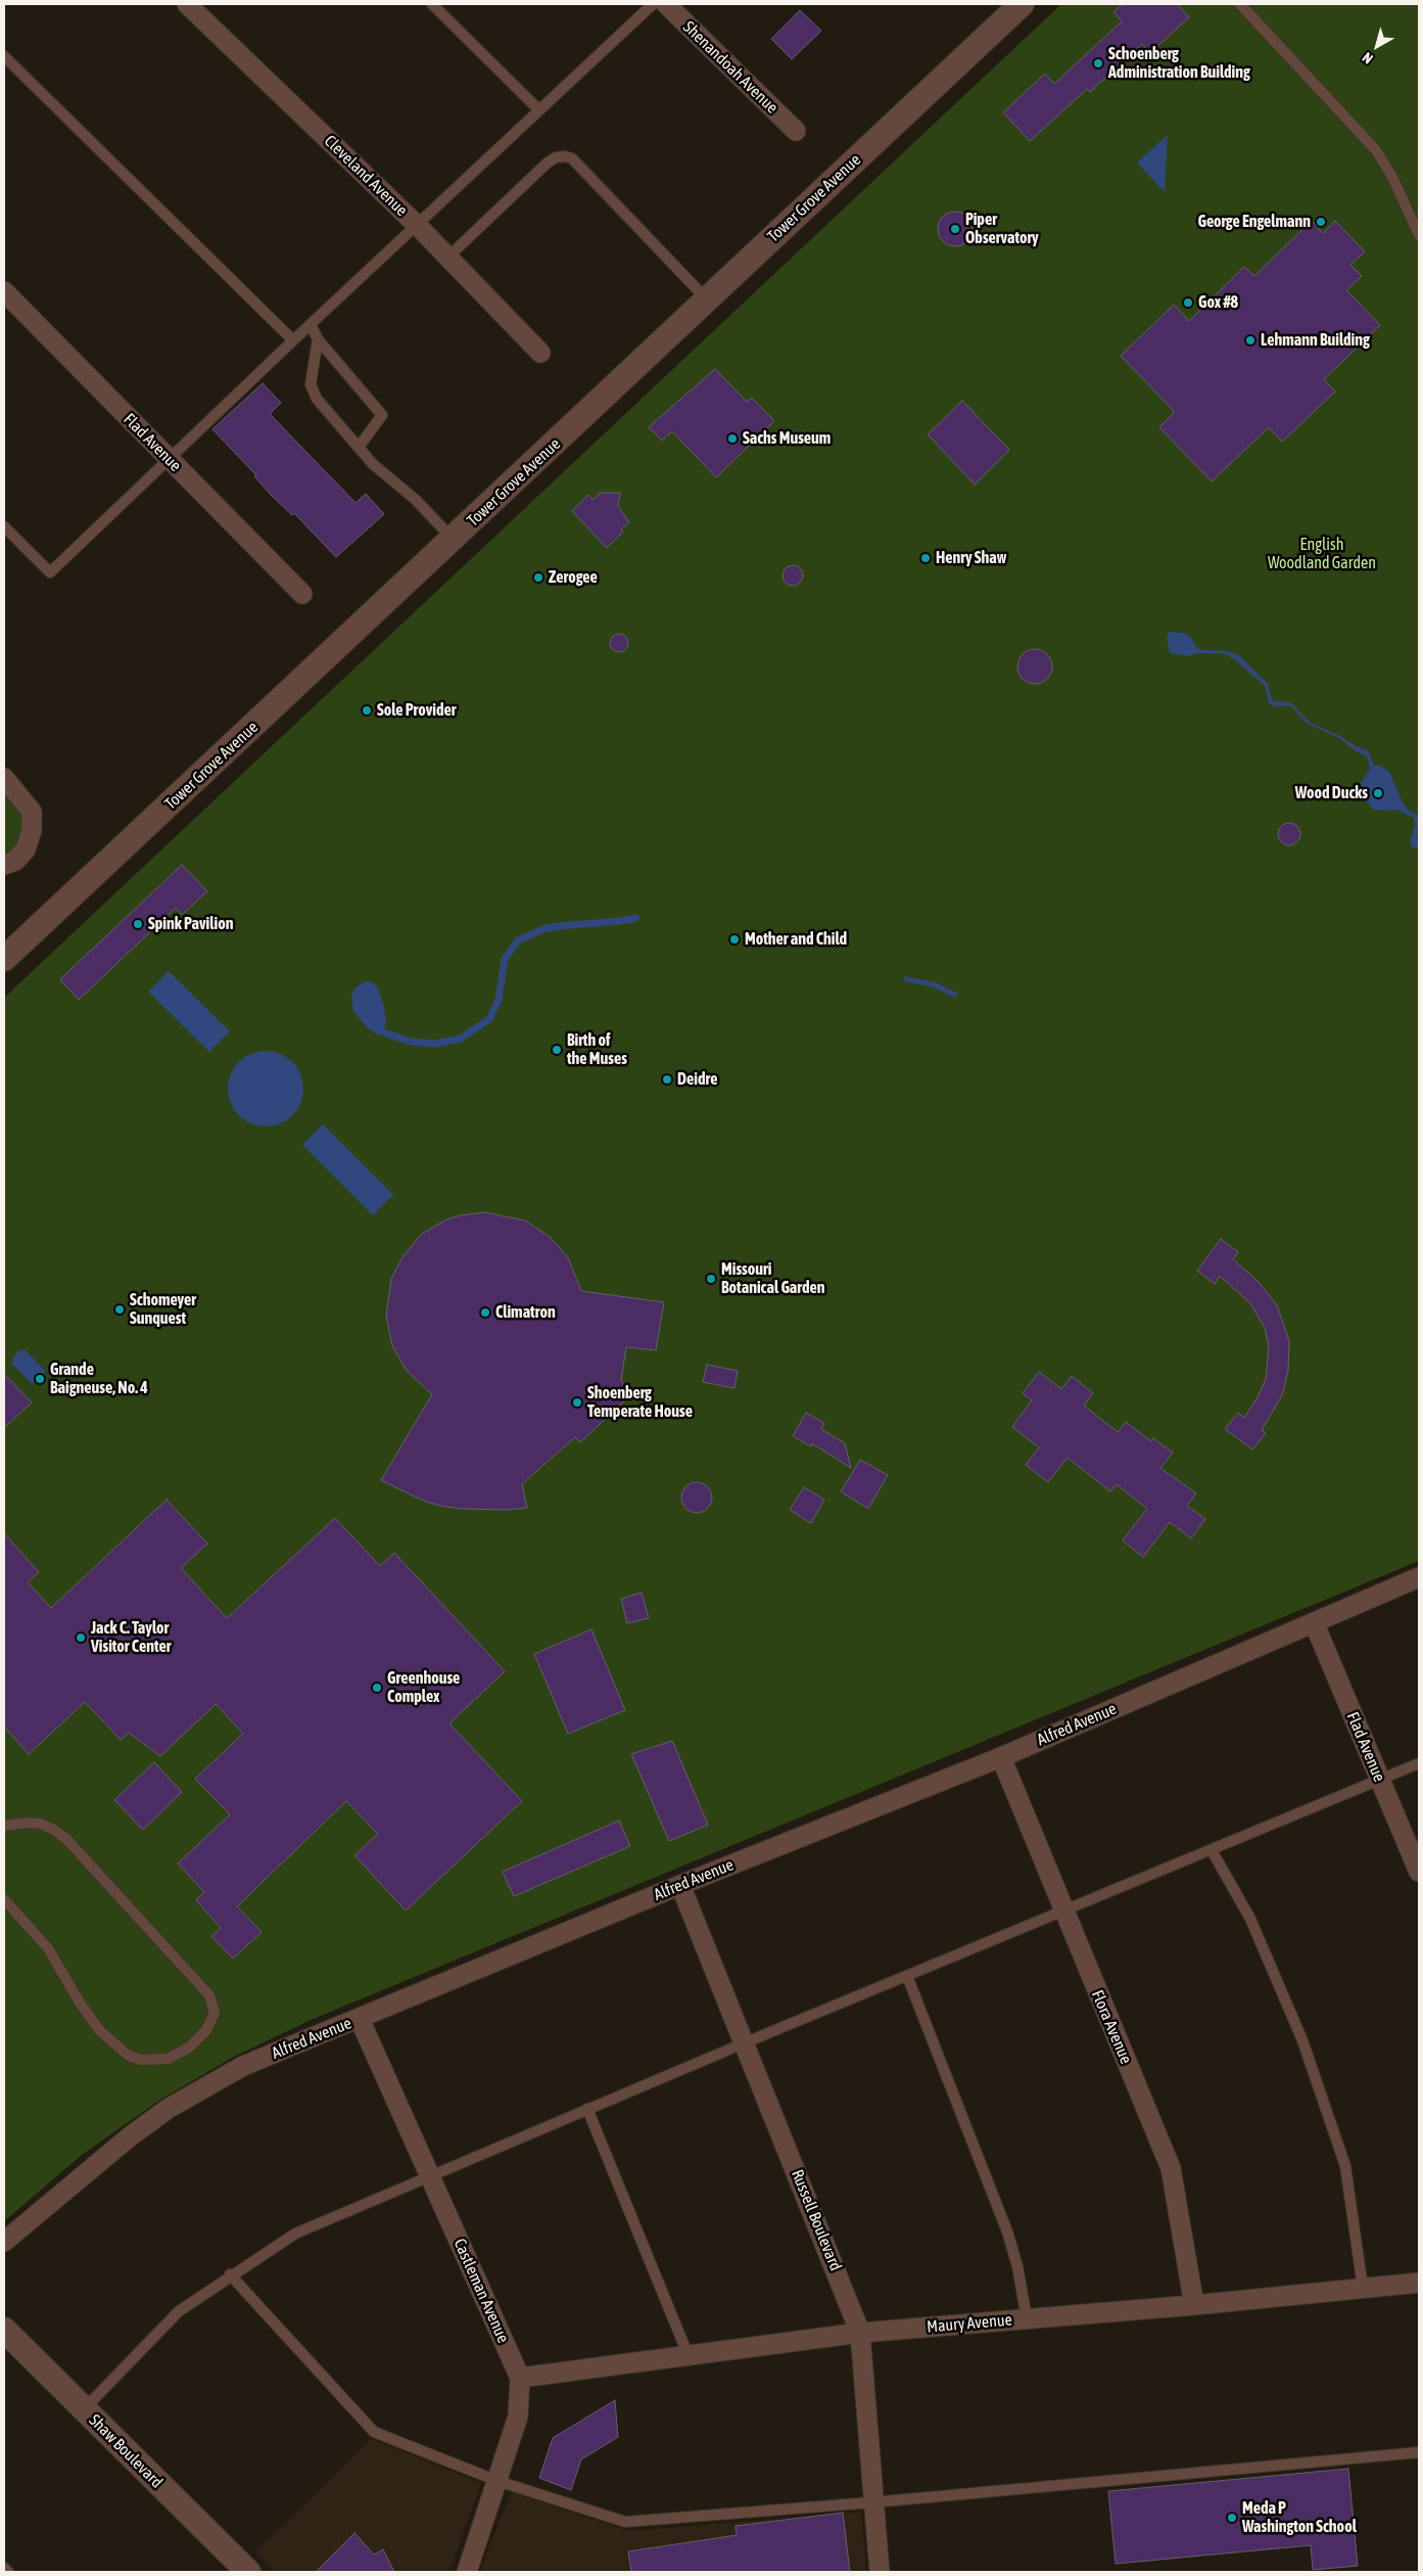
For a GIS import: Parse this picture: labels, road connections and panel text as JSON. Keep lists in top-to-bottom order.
{
  "streets": {
    "street": [
      "Shenandoah Avenue",
      "Cleveland Avenue",
      "Tower Grove Avenue",
      "Flad Avenue",
      "Alfred Avenue",
      "Flora Avenue",
      "Russell Boulevard",
      "Castleman Avenue",
      "Maury Avenue",
      "Shaw Boulevard"
    ]
  },
  "crossings": [
    ["Flad Avenue", "Alfred Avenue"],
    ["Alfred Avenue", "Flora Avenue"],
    ["Alfred Avenue", "Russell Boulevard"],
    ["Alfred Avenue", "Castleman Avenue"],
    ["Flora Avenue", "Maury Avenue"],
    ["Russell Boulevard", "Maury Avenue"],
    ["Castleman Avenue", "Maury Avenue"]
  ],
  "parks": ["English Woodland Garden"],
  "places": [
    "Schoenberg Administration Building",
    "George Engelmann",
    "Piper Observatory",
    "Gox #8",
    "Lehmann Building",
    "Sachs Museum",
    "Henry Shaw",
    "Zerogee",
    "Sole Provider",
    "Wood Ducks",
    "Spink Pavilion",
    "Mother and Child",
    "Birth of the Muses",
    "Deidre",
    "Missouri Botanical Garden",
    "Schomeyer Sunquest",
    "Climatron",
    "Grande Baigneuse, No. 4",
    "Shoenberg Temperate House",
    "Jack C. Taylor Visitor Center",
    "Greenhouse Complex",
    "Meda P Washington School"
  ],
  "north": "bottom left"
}
